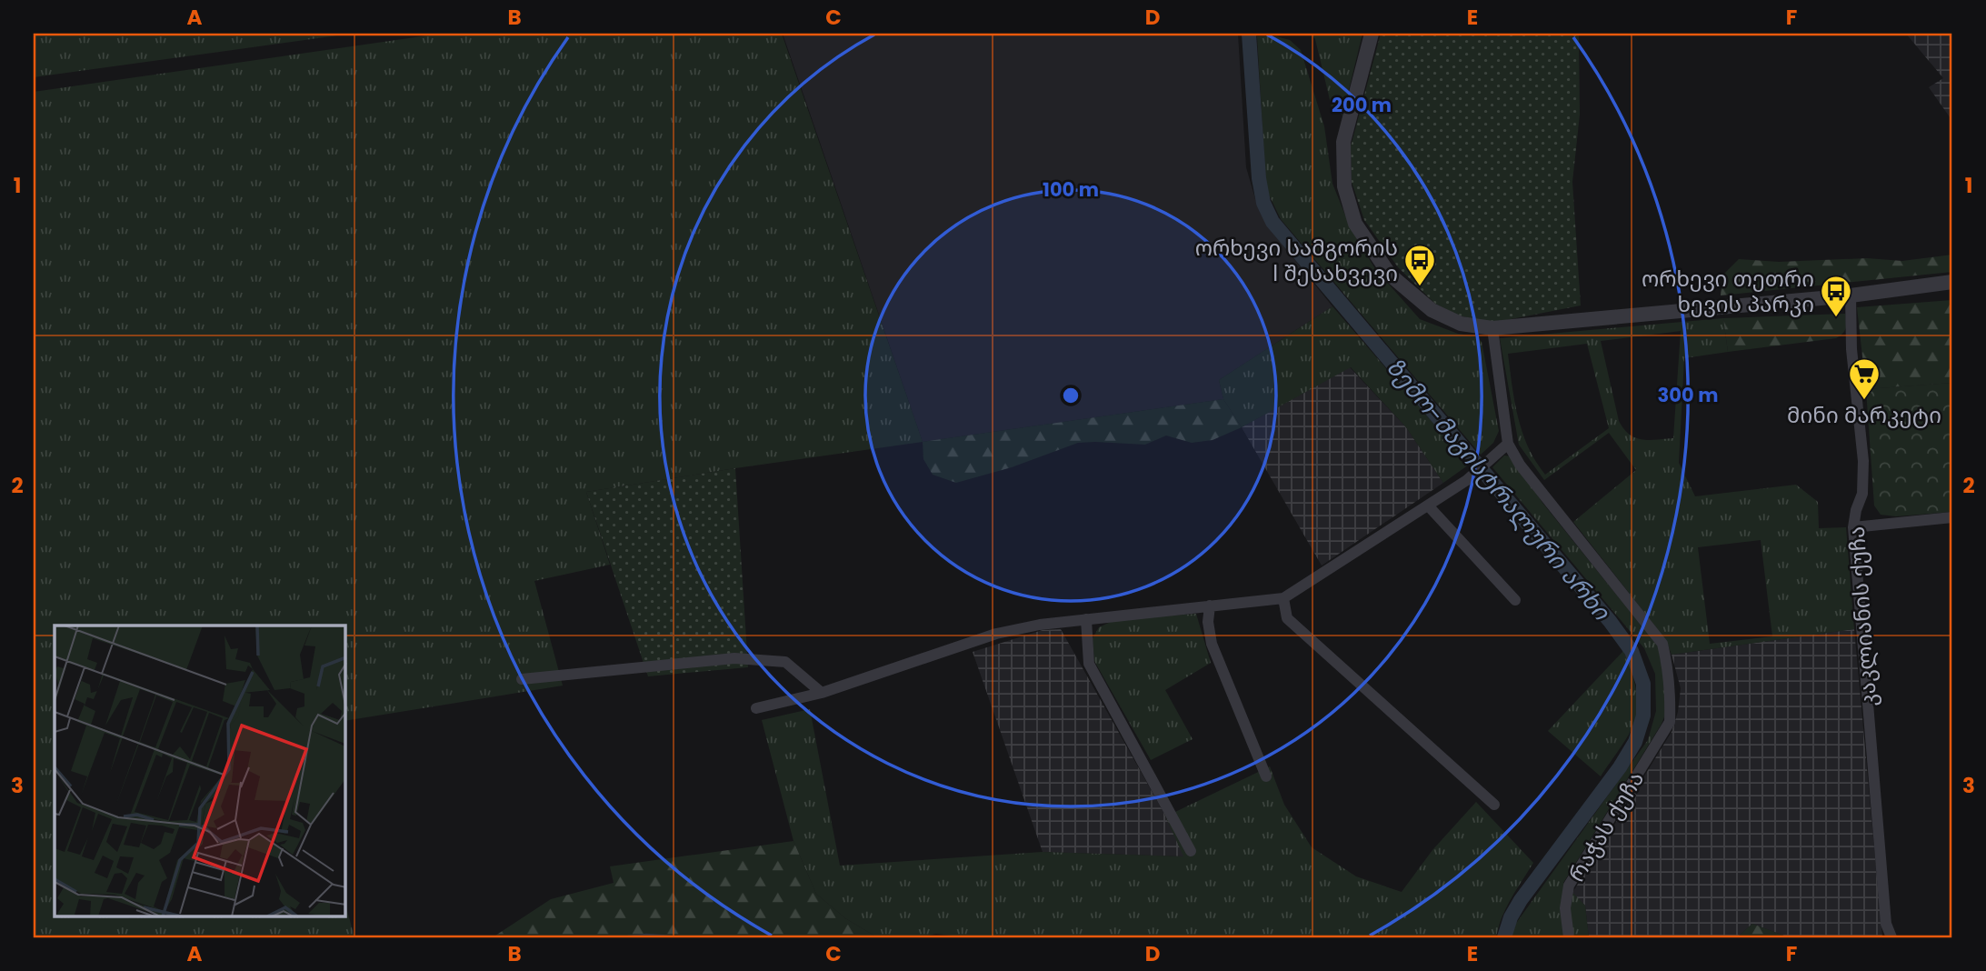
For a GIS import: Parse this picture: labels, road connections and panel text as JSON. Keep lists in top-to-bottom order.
{
  "streets": {
    "street": ["კაკლიანის ქუჩა", "რაჭას ქუჩა"]
  },
  "water": ["ზემო-მაგისტრალური არხი"],
  "places": {
    "bus stop": ["ორხევი სამგორის I შესახვევი", "ორხევი თეთრი ხევის პარკი"],
    "supermarket": ["მინი მარკეტი"]
  },
  "grid": {
    "columns": [
      "A",
      "B",
      "C",
      "D",
      "E",
      "F"
    ],
    "rows": ["1", "2", "3"]
  },
  "rings": ["200 m", "100 m", "300 m"]
}
